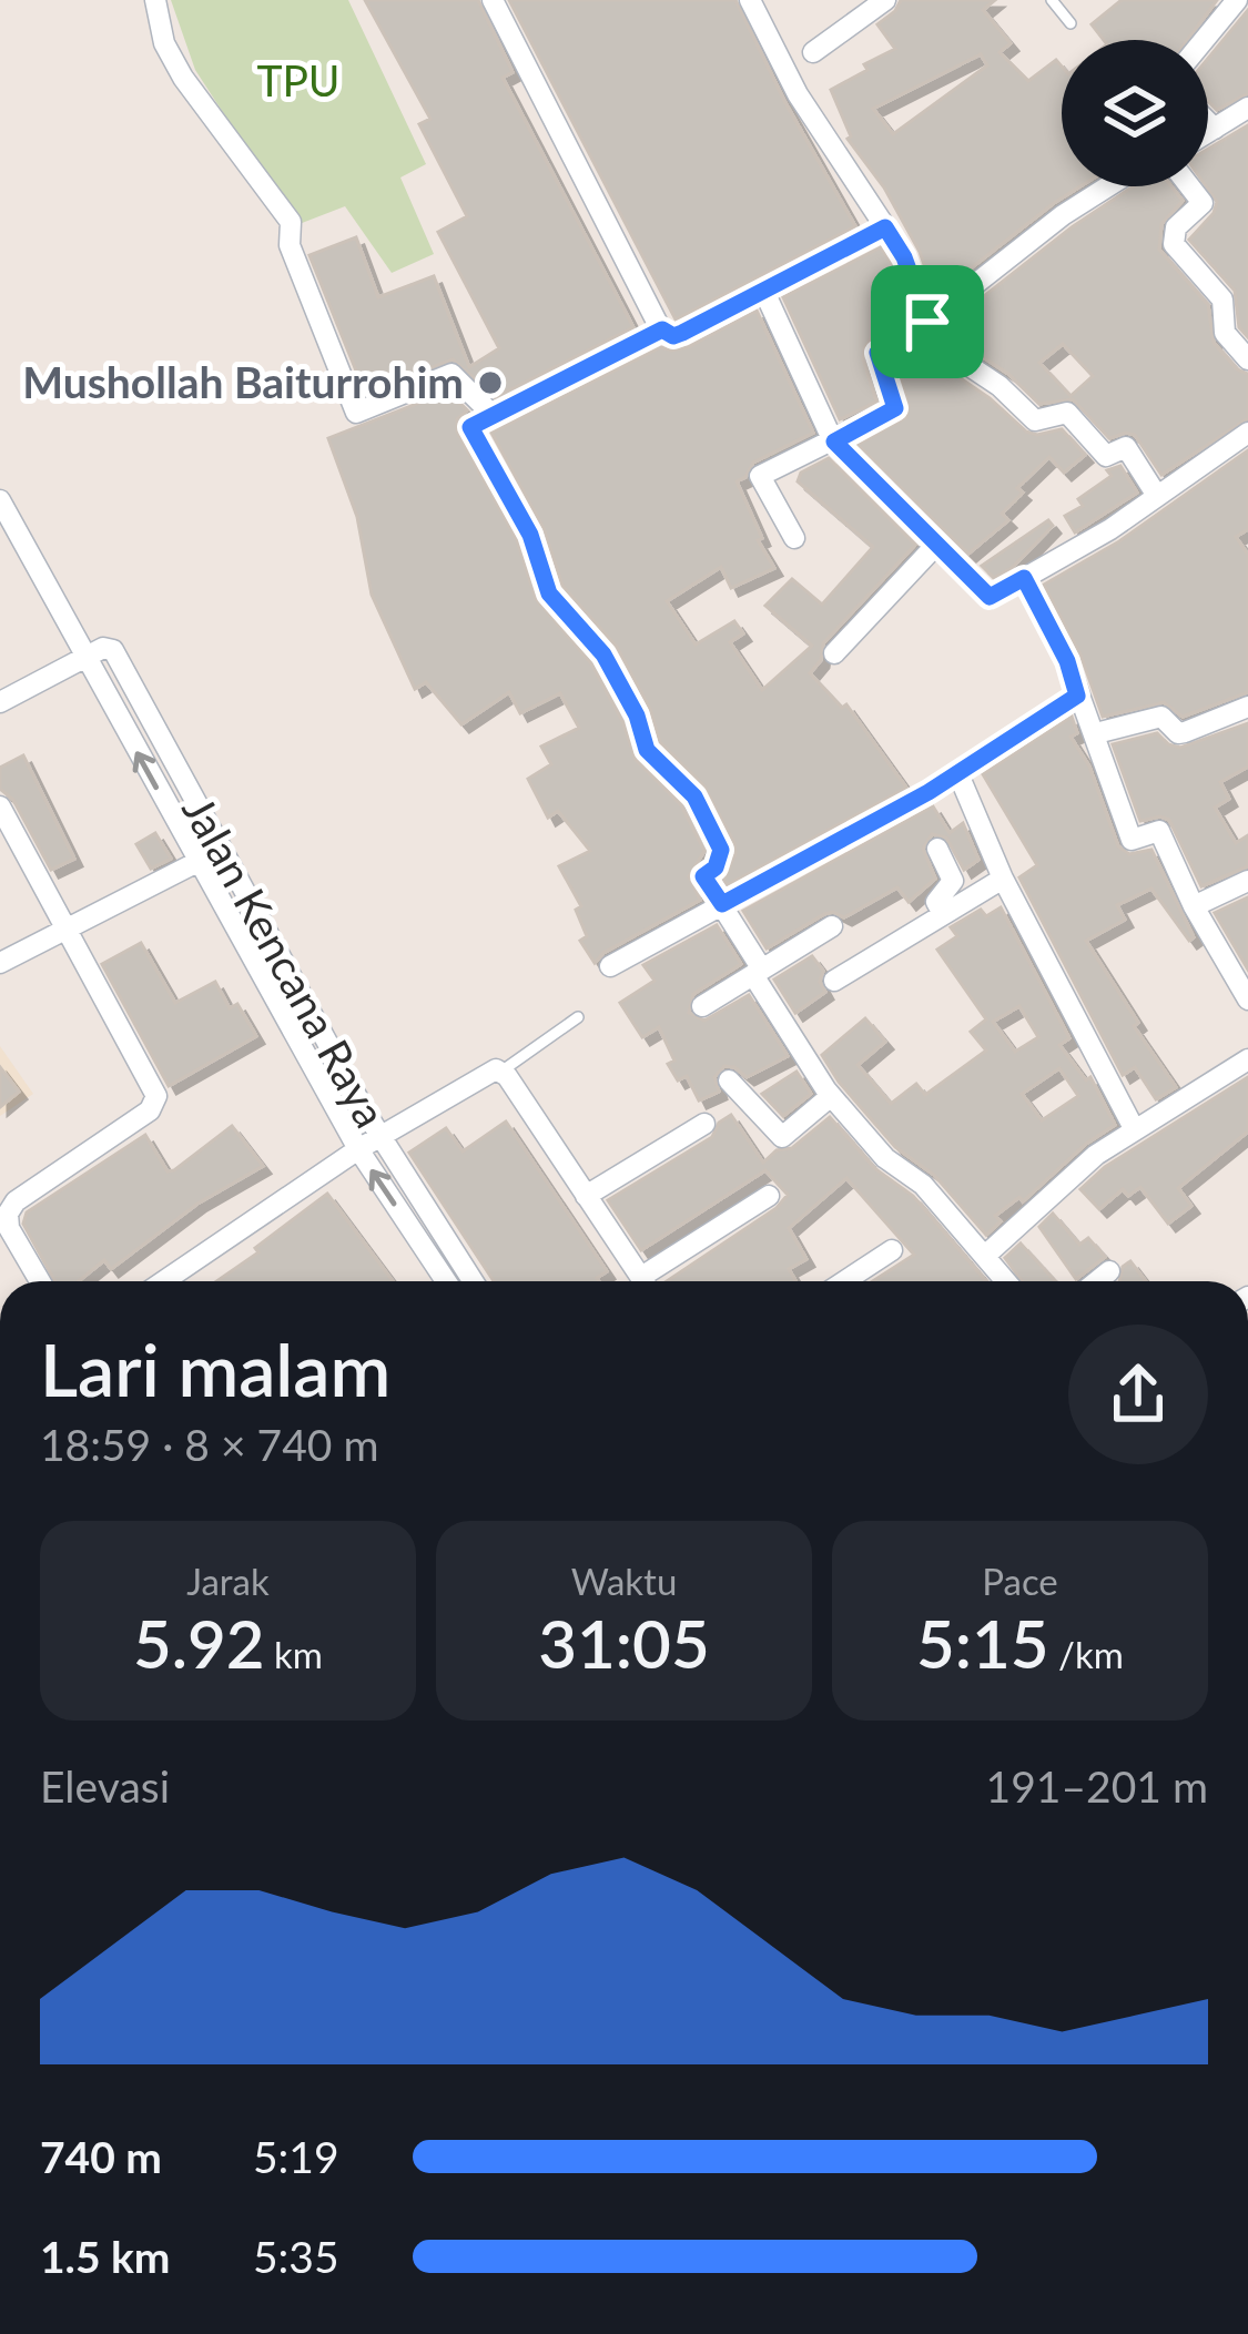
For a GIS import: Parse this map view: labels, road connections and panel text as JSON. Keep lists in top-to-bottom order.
{
  "streets": {
    "street": ["Jalan Kencana Raya"]
  },
  "parks": ["TPU"],
  "places": ["Mushollah Baiturrohim"],
  "page": {
    "heading": ["Lari malam", "18:59 · 8 × 740 m"],
    "stats": [
      ["Jarak", "5.92 km"],
      ["Waktu", "31:05"],
      ["Pace", "5:15 /km"]
    ],
    "chart": ["Elevasi", "191–201 m"],
    "list": [
      {
        "name": "740 m",
        "note": "5:19"
      },
      {
        "name": "1.5 km",
        "note": "5:35"
      }
    ]
  }
}
